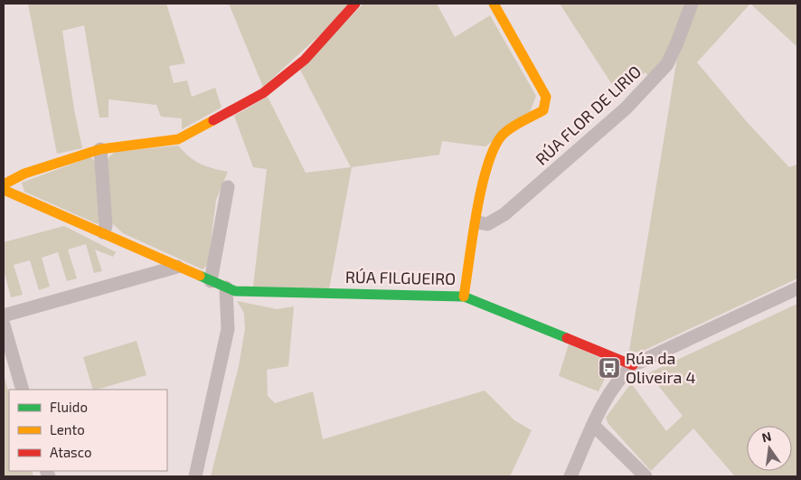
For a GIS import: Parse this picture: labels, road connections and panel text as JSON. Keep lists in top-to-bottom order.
{
  "streets": {
    "street": ["RÚA FLOR DE LIRIO", "RÚA FILGUEIRO"]
  },
  "places": {
    "bus stop": ["Rúa da Oliveira 4"]
  },
  "legend": ["Fluido", "Lento", "Atasco"],
  "north": "top"
}
